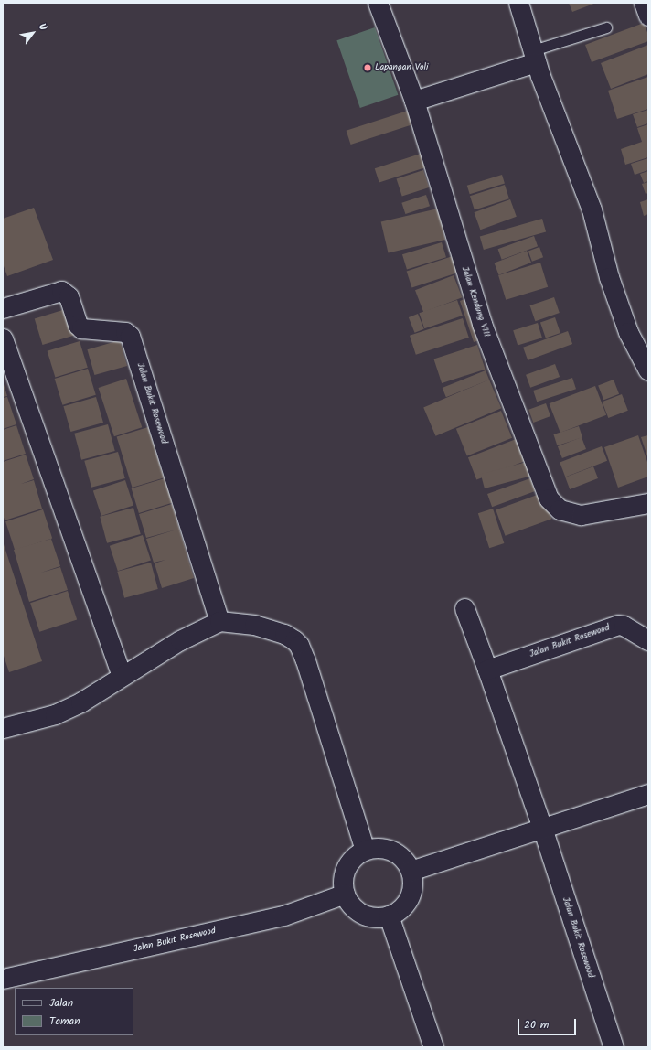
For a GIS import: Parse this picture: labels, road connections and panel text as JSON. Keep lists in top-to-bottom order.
{
  "streets": {
    "street": ["Jalan Kendung VIII", "Jalan Bukit Rosewood"]
  },
  "places": ["Lapangan Voli"],
  "legend": ["Jalan", "Taman"],
  "scale_bar": "20 m",
  "north": "top right"
}
